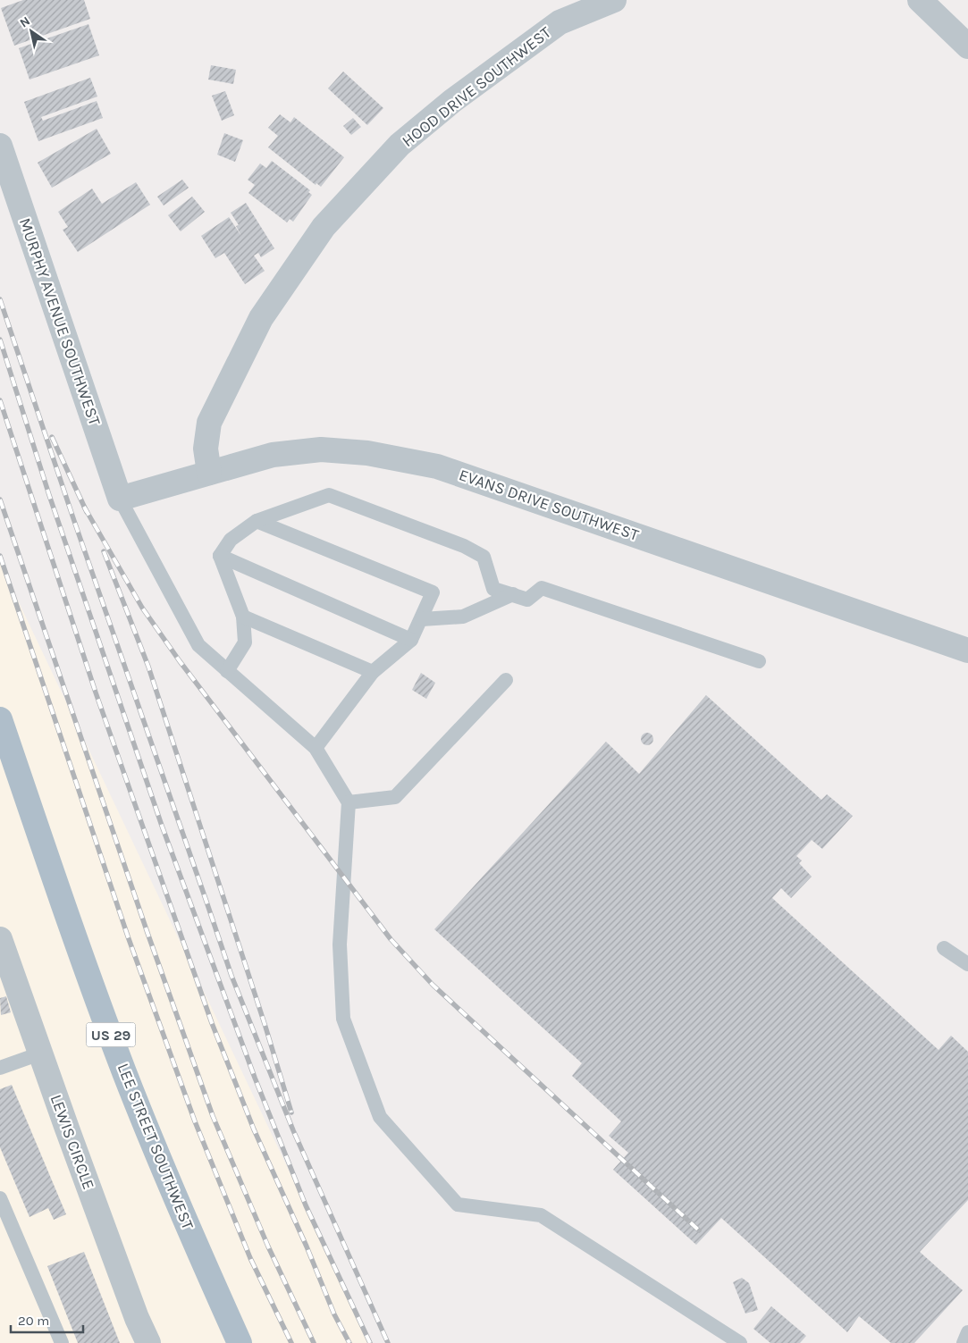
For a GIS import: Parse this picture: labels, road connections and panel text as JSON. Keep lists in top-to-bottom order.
{
  "streets": {
    "main road": ["US 29", "LEE STREET SOUTHWEST"],
    "street": [
      "HOOD DRIVE SOUTHWEST",
      "MURPHY AVENUE SOUTHWEST",
      "EVANS DRIVE SOUTHWEST",
      "LEWIS CIRCLE"
    ]
  },
  "crossings": [
    ["HOOD DRIVE SOUTHWEST", "EVANS DRIVE SOUTHWEST"],
    ["MURPHY AVENUE SOUTHWEST", "EVANS DRIVE SOUTHWEST"]
  ],
  "scale_bar": "20 m",
  "north": "top left"
}
